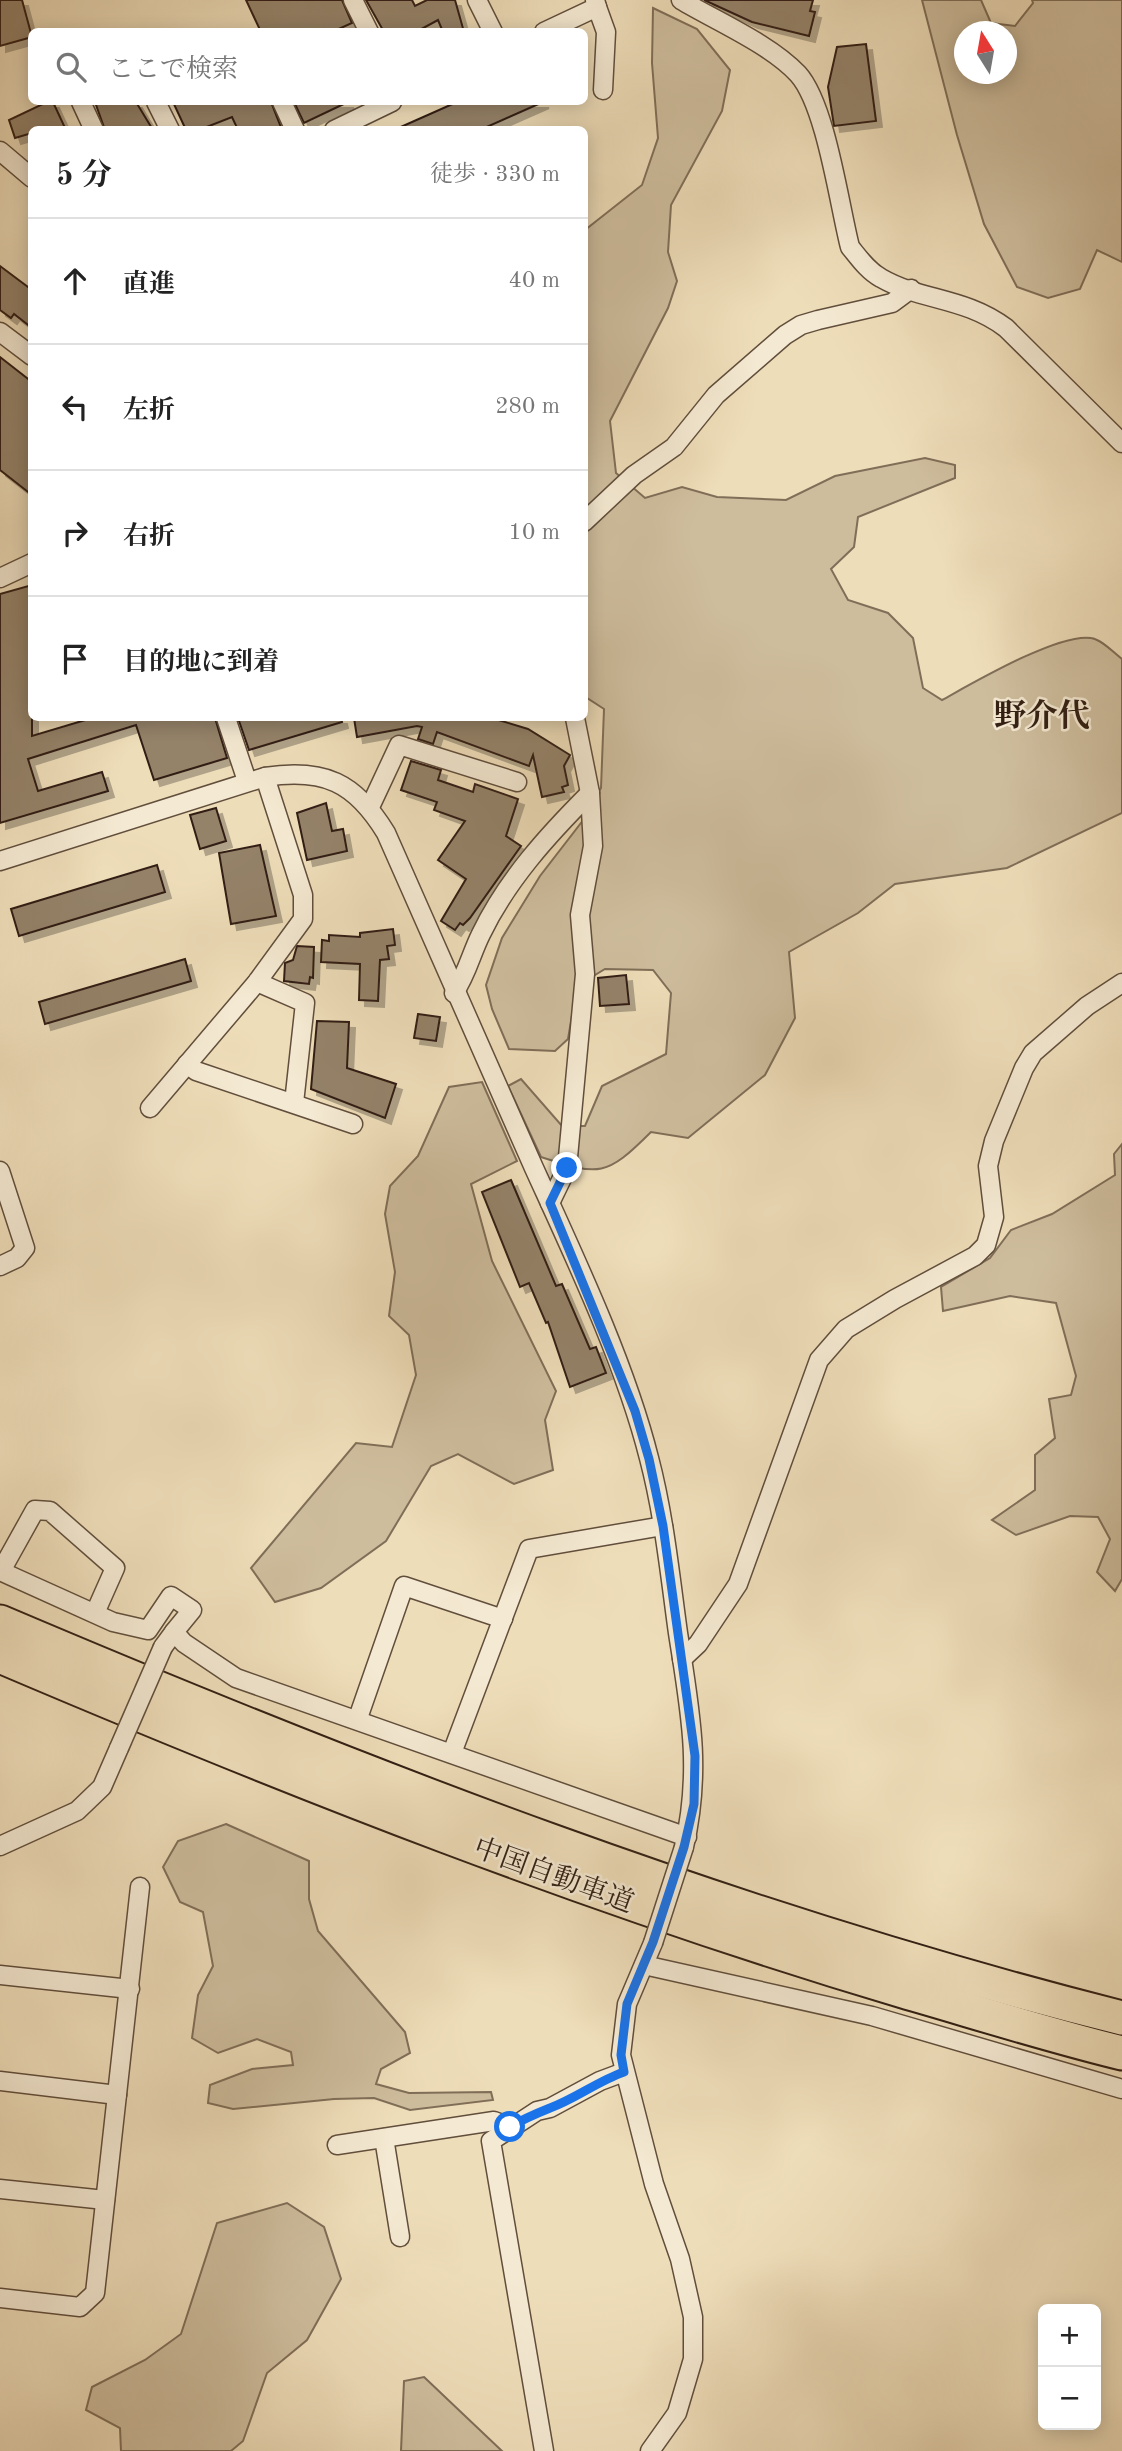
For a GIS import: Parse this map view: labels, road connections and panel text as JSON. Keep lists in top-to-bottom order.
{
  "streets": {
    "highway": ["中国自動車道"]
  },
  "districts": ["野介代"],
  "north": "top",
  "page": {
    "search": "ここで検索",
    "heading": ["5 分", "徒歩 · 330 m"],
    "list": [
      ["直進", "40 m"],
      ["左折", "280 m"],
      ["右折", "10 m"],
      "目的地に到着"
    ],
    "map_buttons": ["+", "−"]
  }
}
